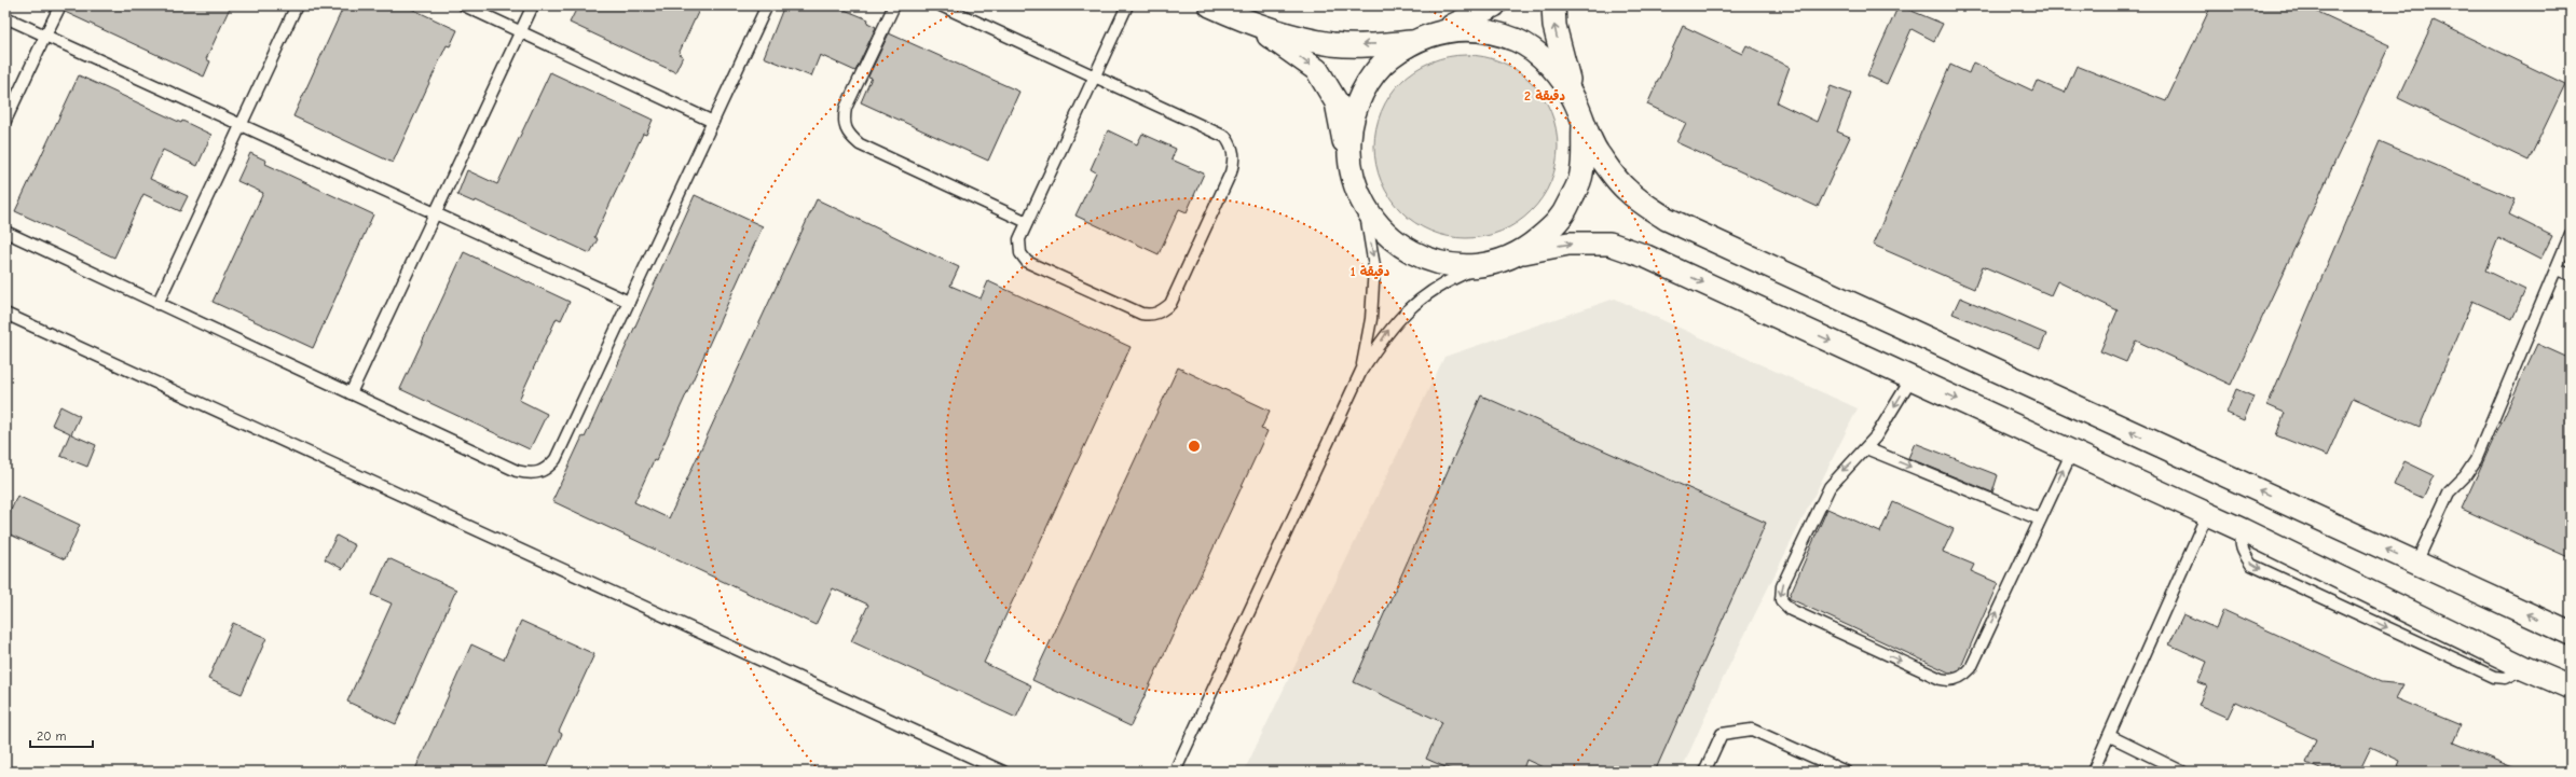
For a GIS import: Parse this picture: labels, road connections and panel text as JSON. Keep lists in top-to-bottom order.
{
  "scale_bar": "20 m",
  "rings": ["2 دقيقة", "1 دقيقة"]
}
